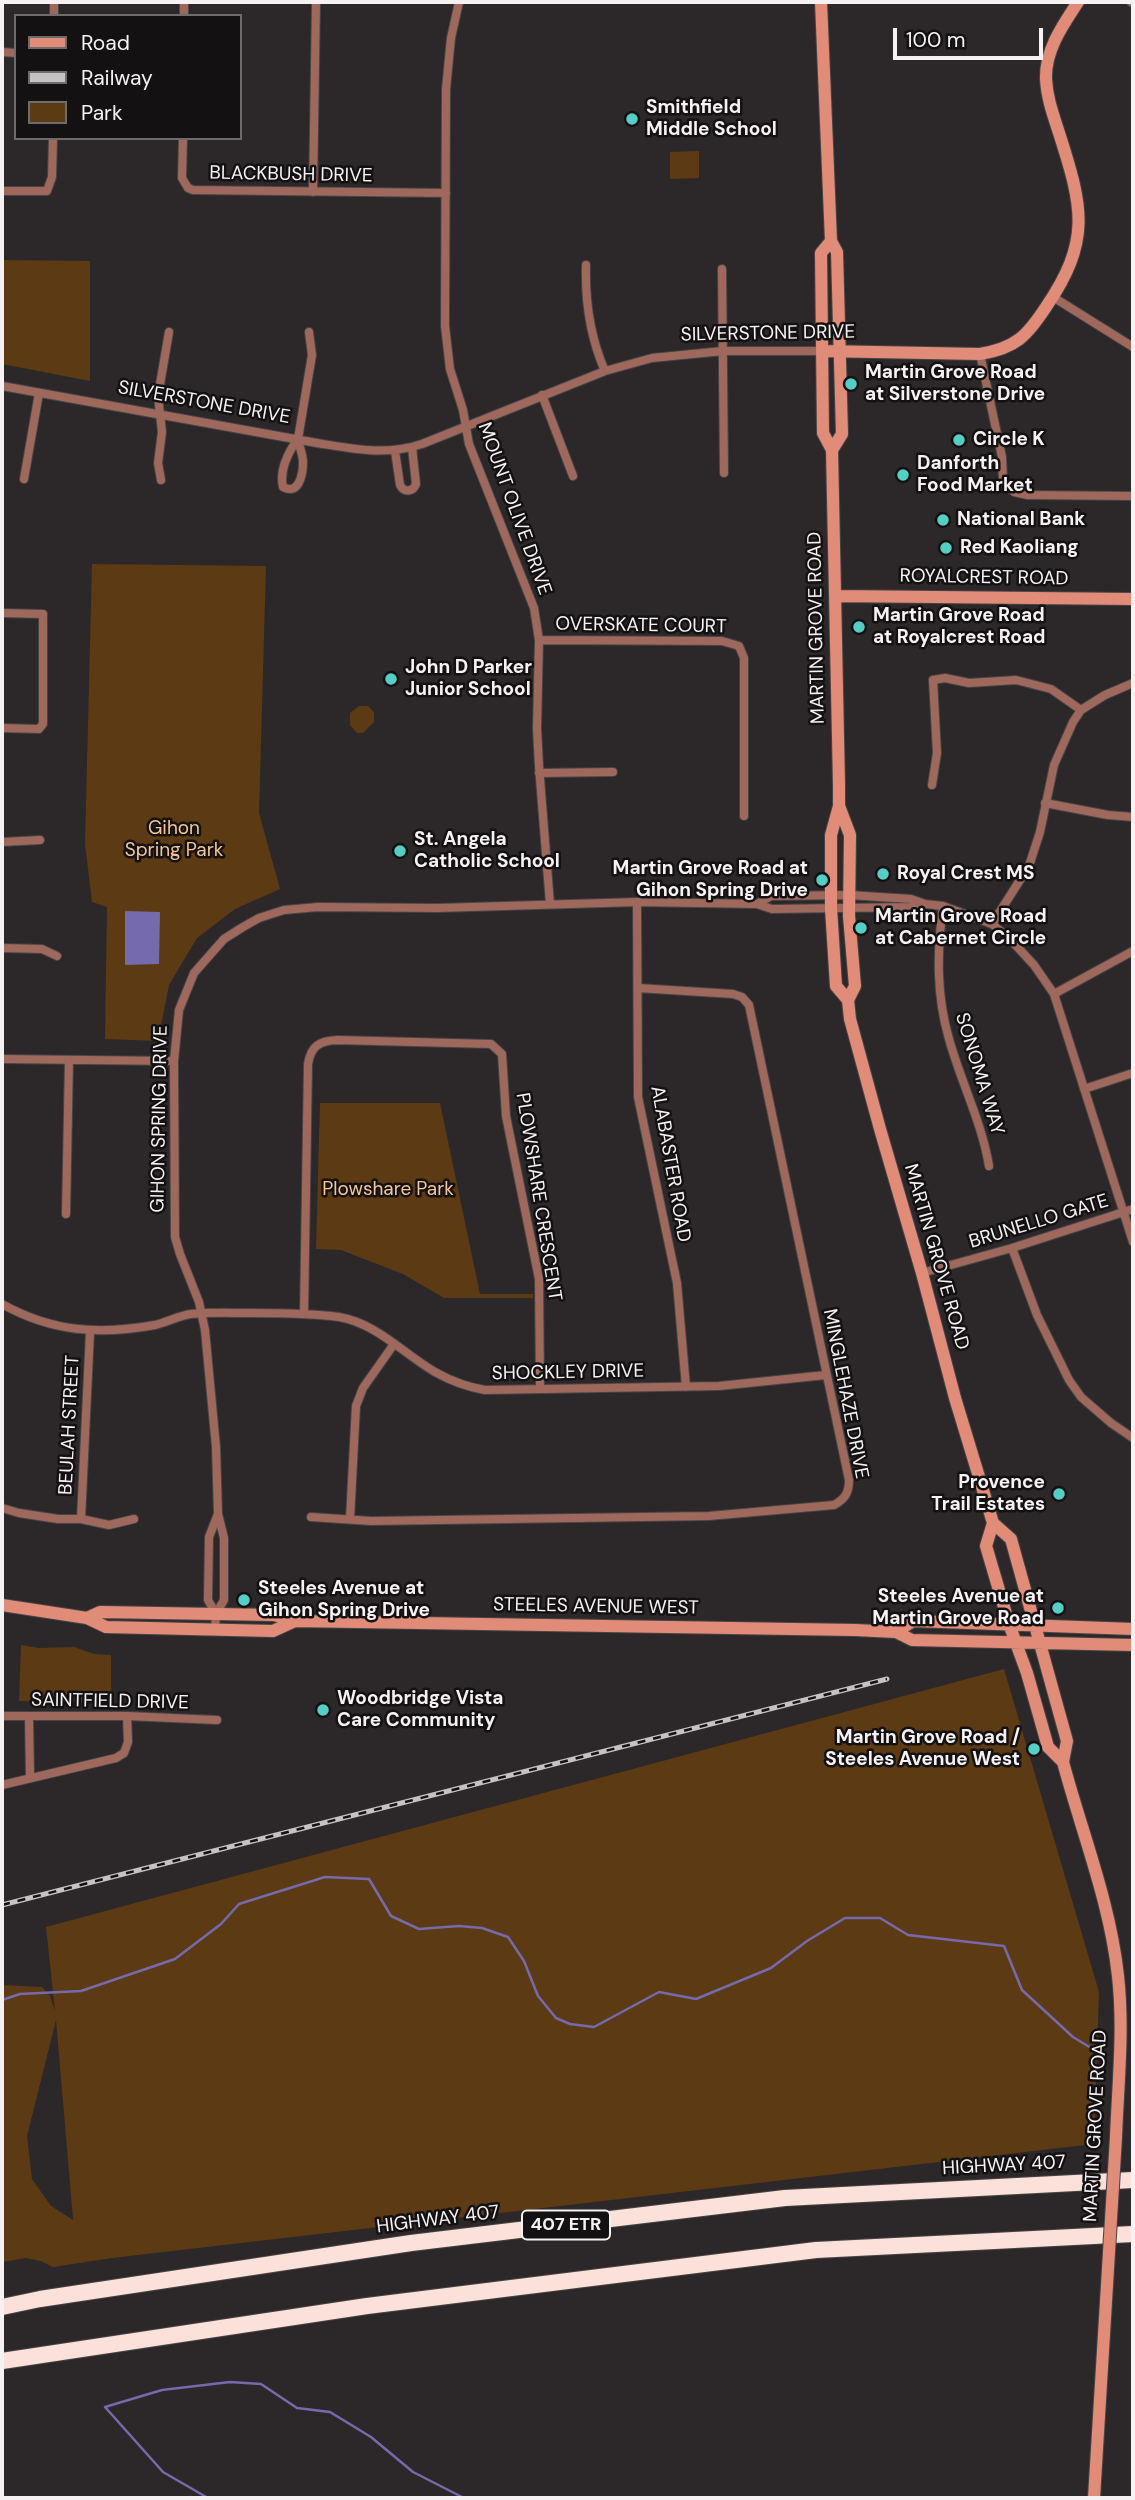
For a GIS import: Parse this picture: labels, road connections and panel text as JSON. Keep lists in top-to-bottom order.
{
  "streets": {
    "highway": ["HIGHWAY 407", "407 ETR"],
    "main road": [
      "SILVERSTONE DRIVE",
      "ROYALCREST ROAD",
      "MARTIN GROVE ROAD",
      "STEELES AVENUE WEST"
    ],
    "street": [
      "BLACKBUSH DRIVE",
      "MOUNT OLIVE DRIVE",
      "OVERSKATE COURT",
      "SONOMA WAY",
      "GIHON SPRING DRIVE",
      "ALABASTER ROAD",
      "PLOWSHARE CRESCENT",
      "BRUNELLO GATE",
      "SHOCKLEY DRIVE",
      "MINGLEHAZE DRIVE",
      "BEULAH STREET",
      "SAINTFIELD DRIVE"
    ]
  },
  "crossings": [
    ["BLACKBUSH DRIVE", "MOUNT OLIVE DRIVE"],
    ["SILVERSTONE DRIVE", "MOUNT OLIVE DRIVE"],
    ["SILVERSTONE DRIVE", "MARTIN GROVE ROAD"],
    ["MOUNT OLIVE DRIVE", "OVERSKATE COURT"],
    ["MOUNT OLIVE DRIVE", "GIHON SPRING DRIVE"],
    ["ROYALCREST ROAD", "MARTIN GROVE ROAD"],
    ["MARTIN GROVE ROAD", "GIHON SPRING DRIVE"],
    ["MARTIN GROVE ROAD", "BRUNELLO GATE"],
    ["MARTIN GROVE ROAD", "STEELES AVENUE WEST"],
    ["GIHON SPRING DRIVE", "ALABASTER ROAD"],
    ["GIHON SPRING DRIVE", "SHOCKLEY DRIVE"],
    ["GIHON SPRING DRIVE", "STEELES AVENUE WEST"],
    ["ALABASTER ROAD", "SHOCKLEY DRIVE"],
    ["ALABASTER ROAD", "MINGLEHAZE DRIVE"],
    ["PLOWSHARE CRESCENT", "SHOCKLEY DRIVE"],
    ["SHOCKLEY DRIVE", "MINGLEHAZE DRIVE"],
    ["SHOCKLEY DRIVE", "BEULAH STREET"]
  ],
  "parks": ["Gihon Spring Park", "Plowshare Park"],
  "places": [
    "Smithfield Middle School",
    "Martin Grove Road at Silverstone Drive",
    "Circle K",
    "Danforth Food Market",
    "National Bank",
    "Red Kaoliang",
    "Martin Grove Road at Royalcrest Road",
    "John D Parker Junior School",
    "St. Angela Catholic School",
    "Royal Crest MS",
    "Martin Grove Road at Gihon Spring Drive",
    "Martin Grove Road at Cabernet Circle",
    "Provence Trail Estates",
    "Steeles Avenue at Gihon Spring Drive",
    "Steeles Avenue at Martin Grove Road",
    "Woodbridge Vista Care Community",
    "Martin Grove Road / Steeles Avenue West"
  ],
  "legend": ["Road", "Railway", "Park"],
  "scale_bar": "100 m"
}
